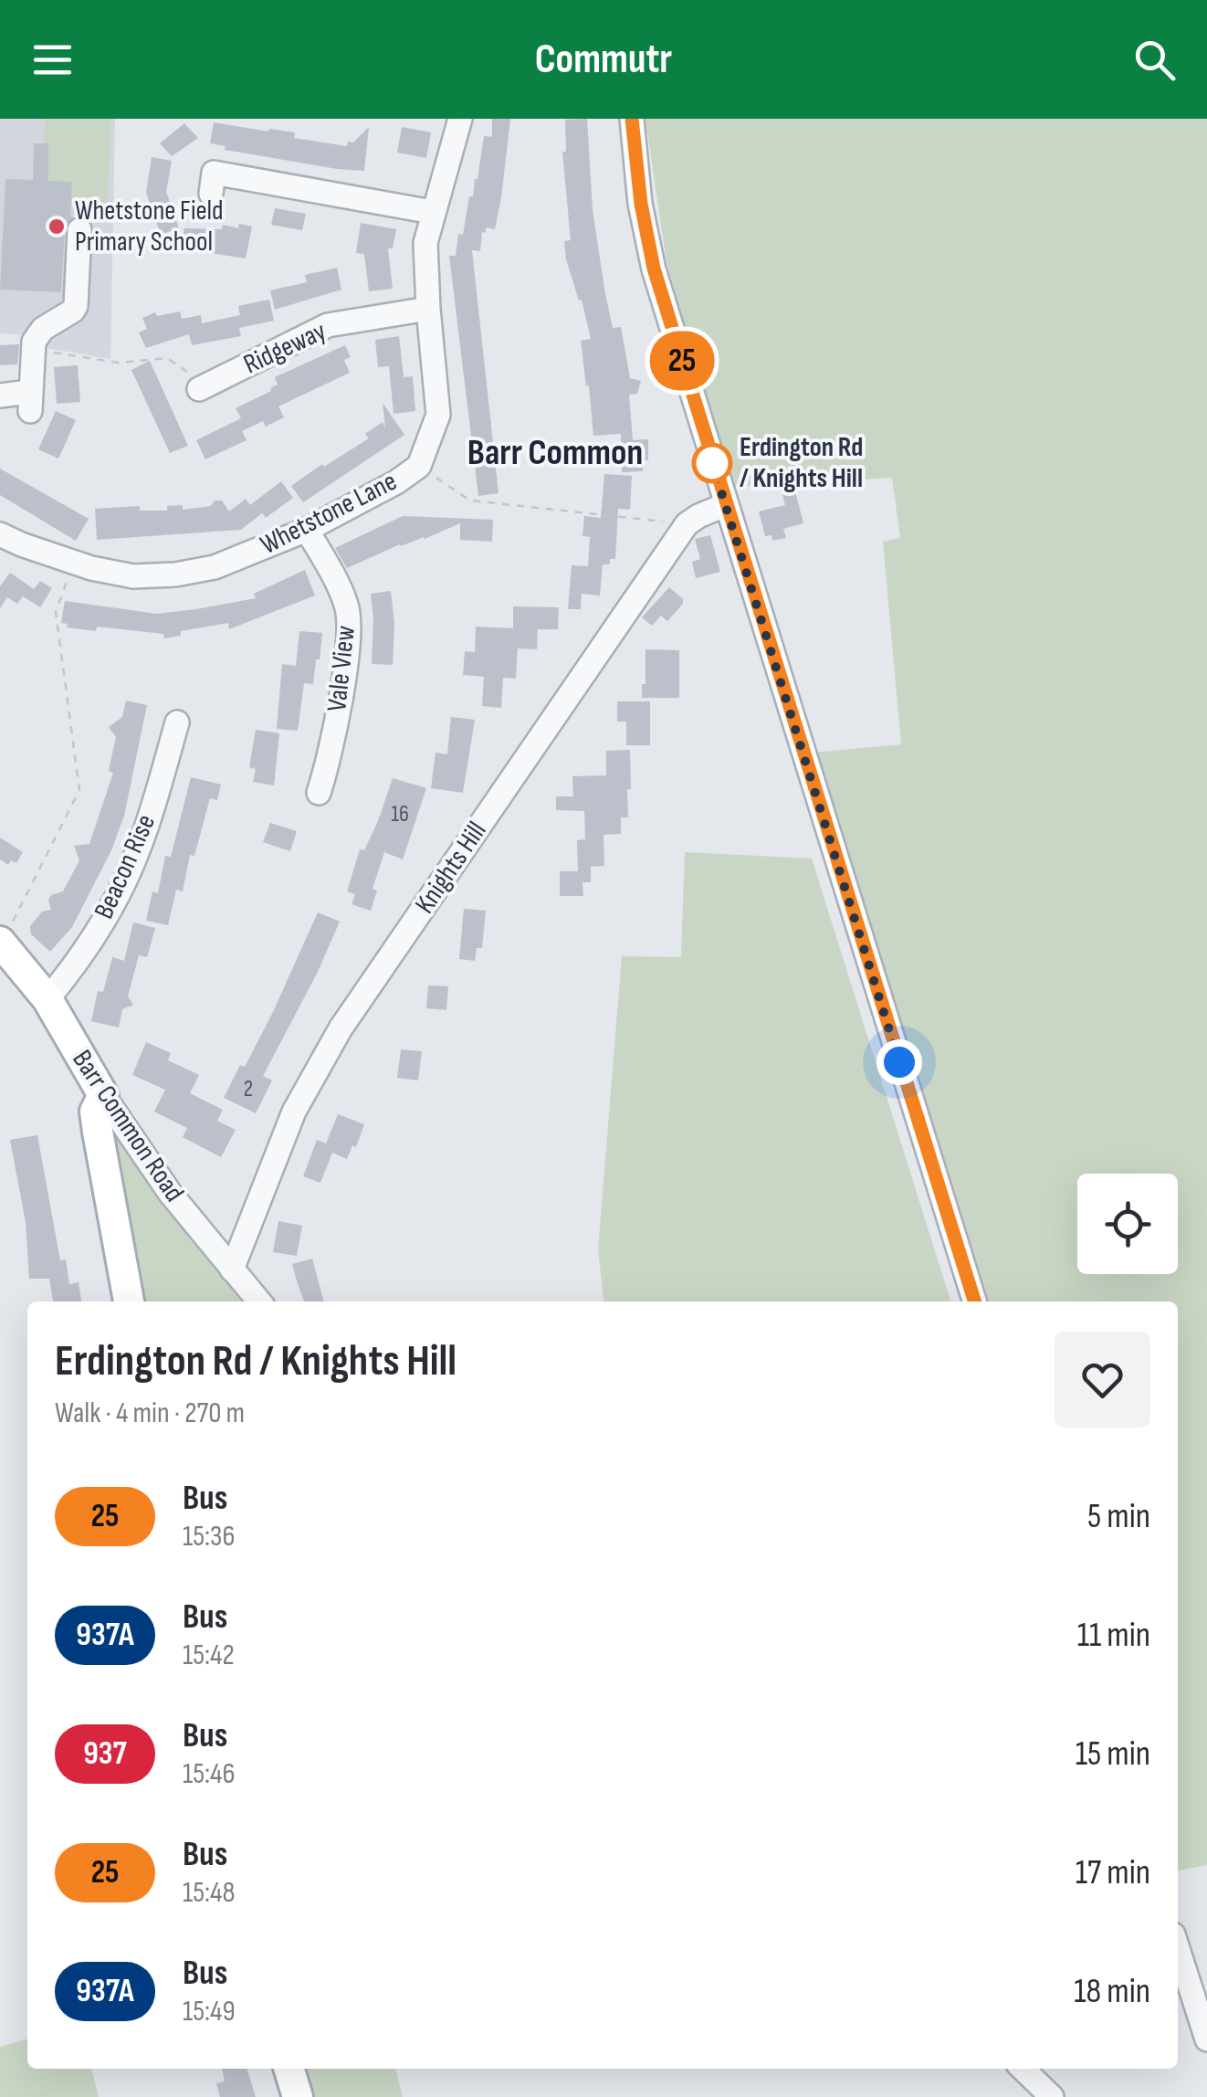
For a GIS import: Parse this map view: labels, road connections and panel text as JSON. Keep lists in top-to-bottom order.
{
  "streets": {
    "main road": ["Barr Common Road"],
    "street": [
      "Ridgeway",
      "Whetstone Lane",
      "Vale View",
      "Beacon Rise",
      "Knights Hill"
    ]
  },
  "crossings": [
    ["Ridgeway", "Whetstone Lane"],
    ["Whetstone Lane", "Vale View"],
    ["Beacon Rise", "Barr Common Road"],
    ["Knights Hill", "Barr Common Road"]
  ],
  "districts": ["Barr Common"],
  "places": ["Whetstone Field Primary School", "Erdington Rd / Knights Hill"],
  "lines": ["bus line 25"],
  "house_numbers": ["16", "2"],
  "page": {
    "header": "Commutr",
    "on_map": "25",
    "heading": ["Erdington Rd / Knights Hill", "Walk · 4 min · 270 m"],
    "list": [
      {
        "mark": "25",
        "name": "Bus",
        "note": "15:36",
        "value": "5 min"
      },
      {
        "mark": "937A",
        "name": "Bus",
        "note": "15:42",
        "value": "11 min"
      },
      {
        "mark": "937",
        "name": "Bus",
        "note": "15:46",
        "value": "15 min"
      },
      {
        "mark": "25",
        "name": "Bus",
        "note": "15:48",
        "value": "17 min"
      },
      {
        "mark": "937A",
        "name": "Bus",
        "note": "15:49",
        "value": "18 min"
      }
    ]
  }
}
